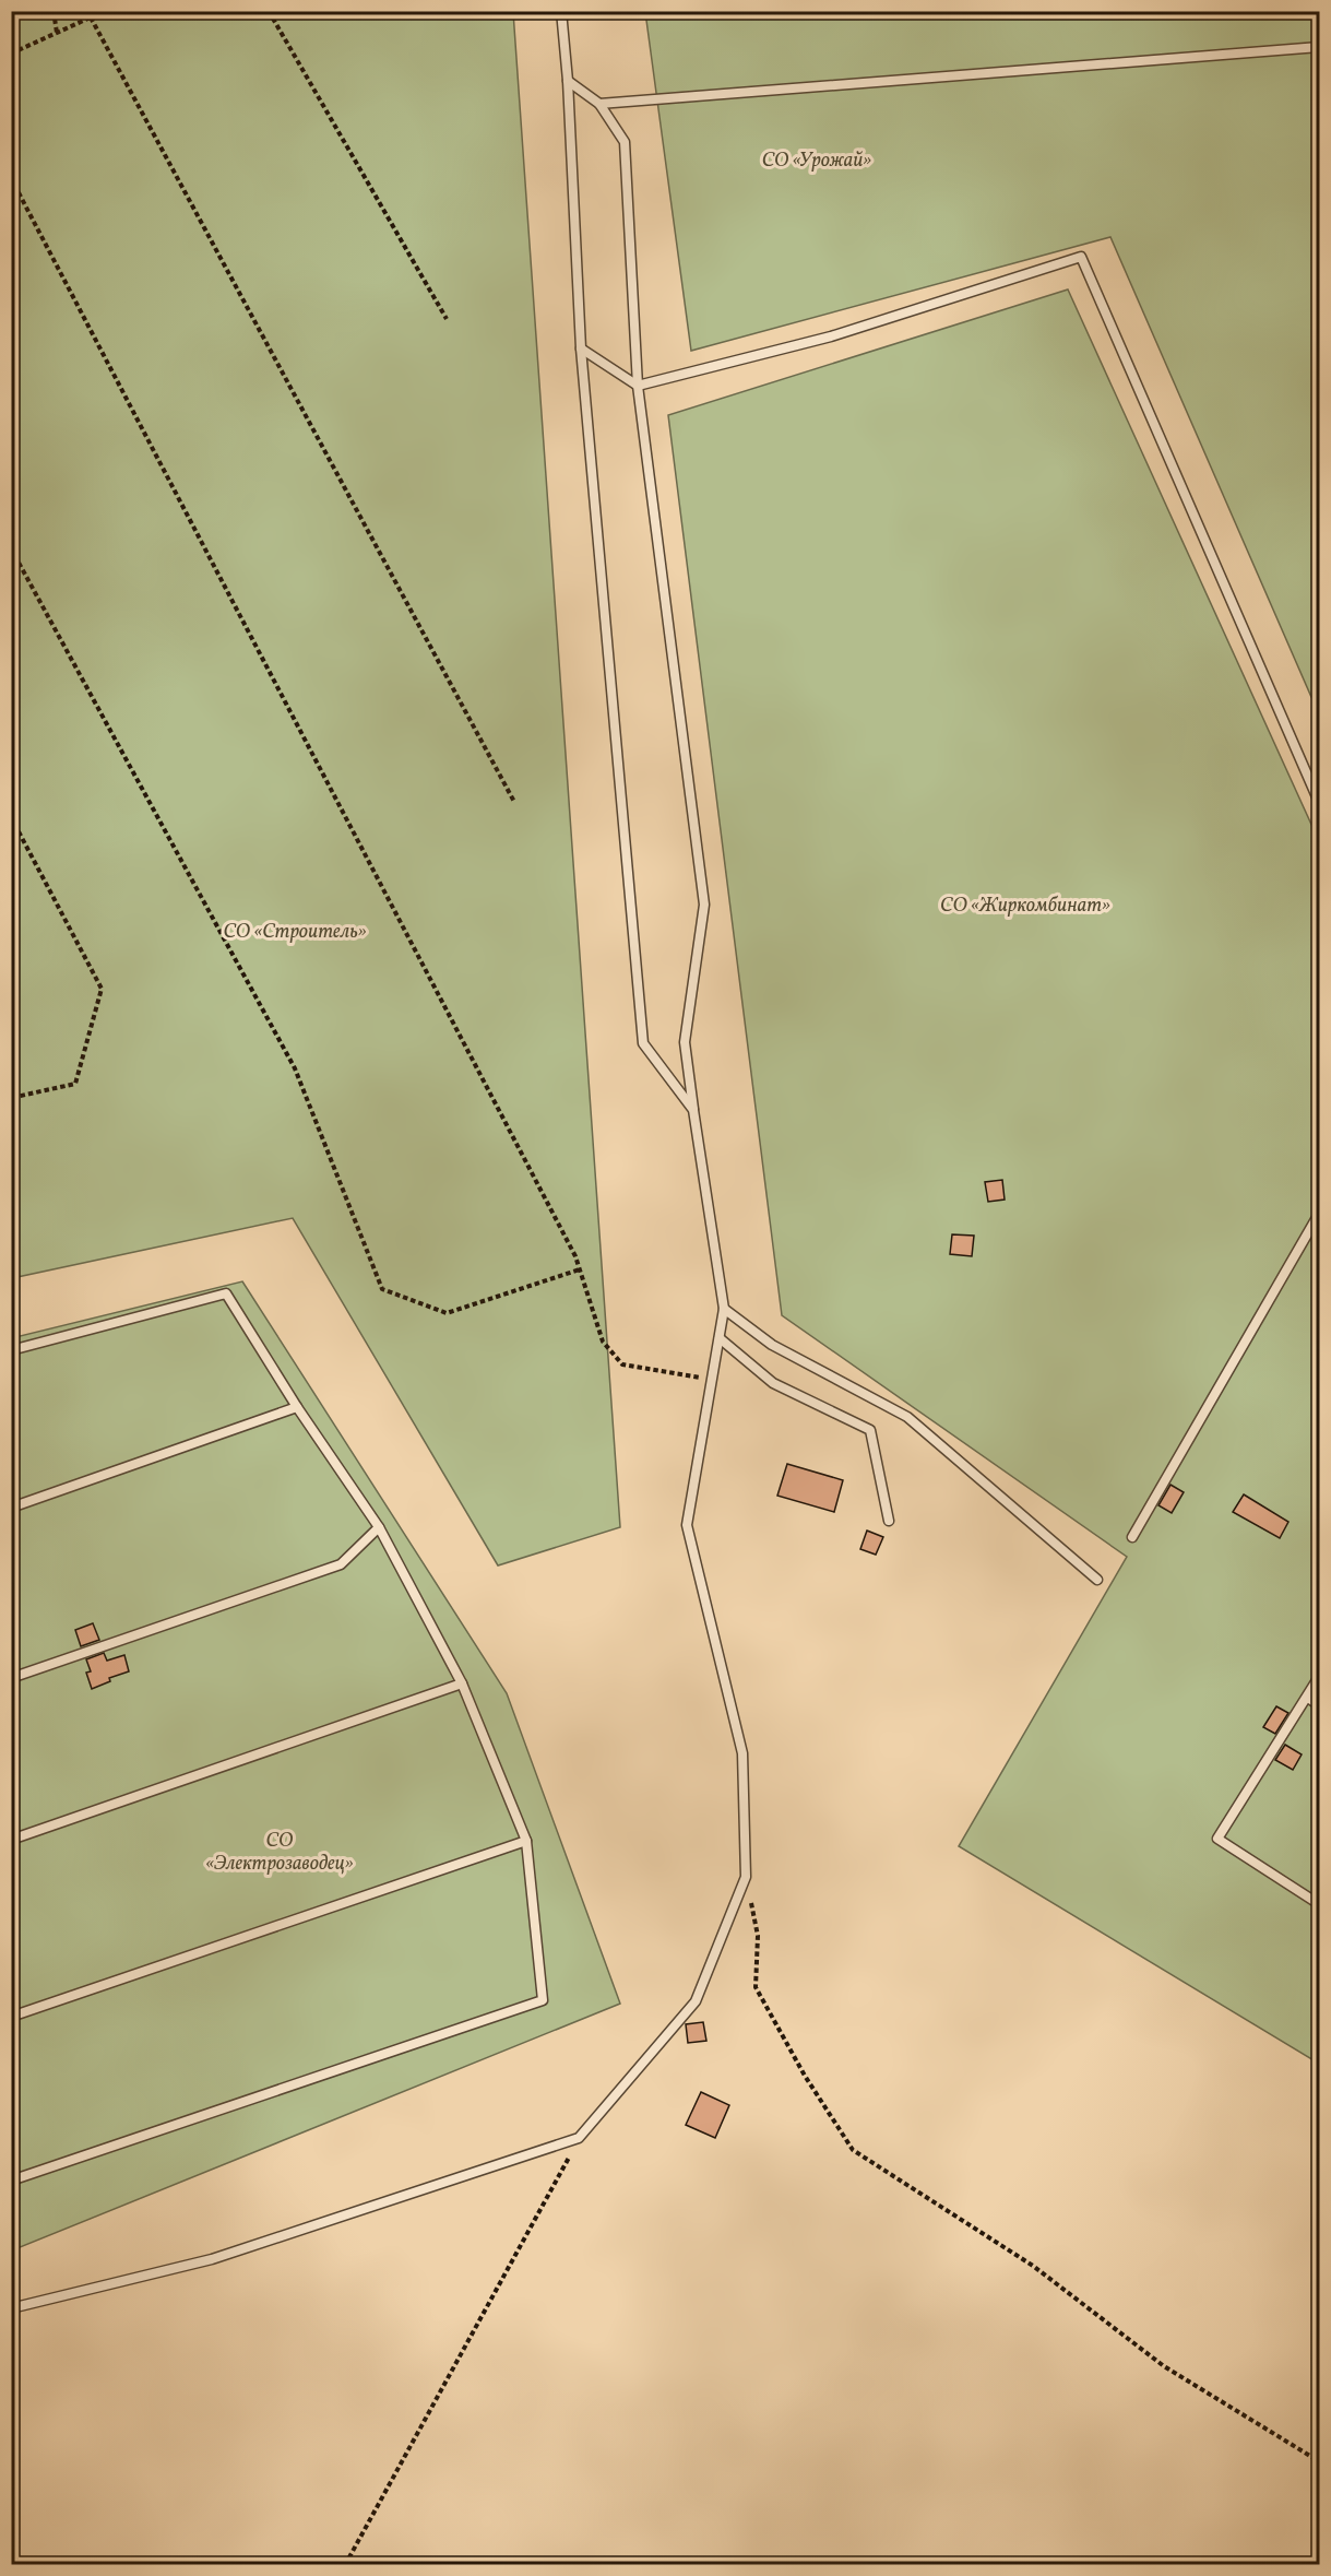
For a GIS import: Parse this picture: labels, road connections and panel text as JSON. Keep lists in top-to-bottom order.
{
  "parks": [
    "СО «Урожай»",
    "СО «Жиркомбинат»",
    "СО «Строитель»",
    "СО «Электрозаводец»"
  ]
}
